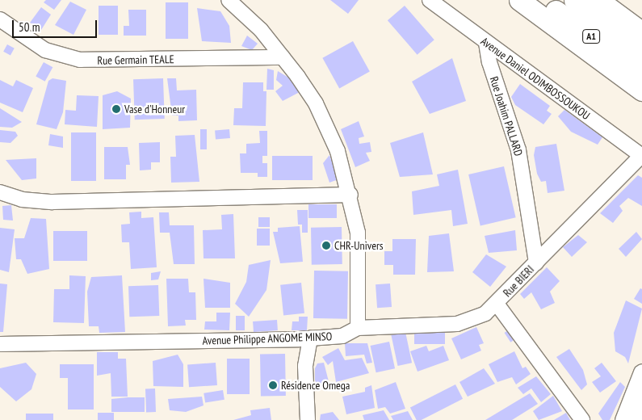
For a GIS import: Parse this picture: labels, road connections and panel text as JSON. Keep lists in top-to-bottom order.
{
  "streets": {
    "highway": ["A1"],
    "street": [
      "Rue Germain TEALE",
      "Avenue Daniel ODIMBOSSOUKOU",
      "Rue Joahim PALLARD",
      "Rue BIERI",
      "Avenue Philippe ANGOME MINSO"
    ]
  },
  "crossings": [
    ["Avenue Daniel ODIMBOSSOUKOU", "Rue Joahim PALLARD"],
    ["Avenue Daniel ODIMBOSSOUKOU", "Rue BIERI"],
    ["Rue Joahim PALLARD", "Rue BIERI"],
    ["Rue BIERI", "Avenue Philippe ANGOME MINSO"]
  ],
  "places": ["Vase d'Honneur", "CHR-Univers", "Résidence Omega"],
  "scale_bar": "50 m"
}
